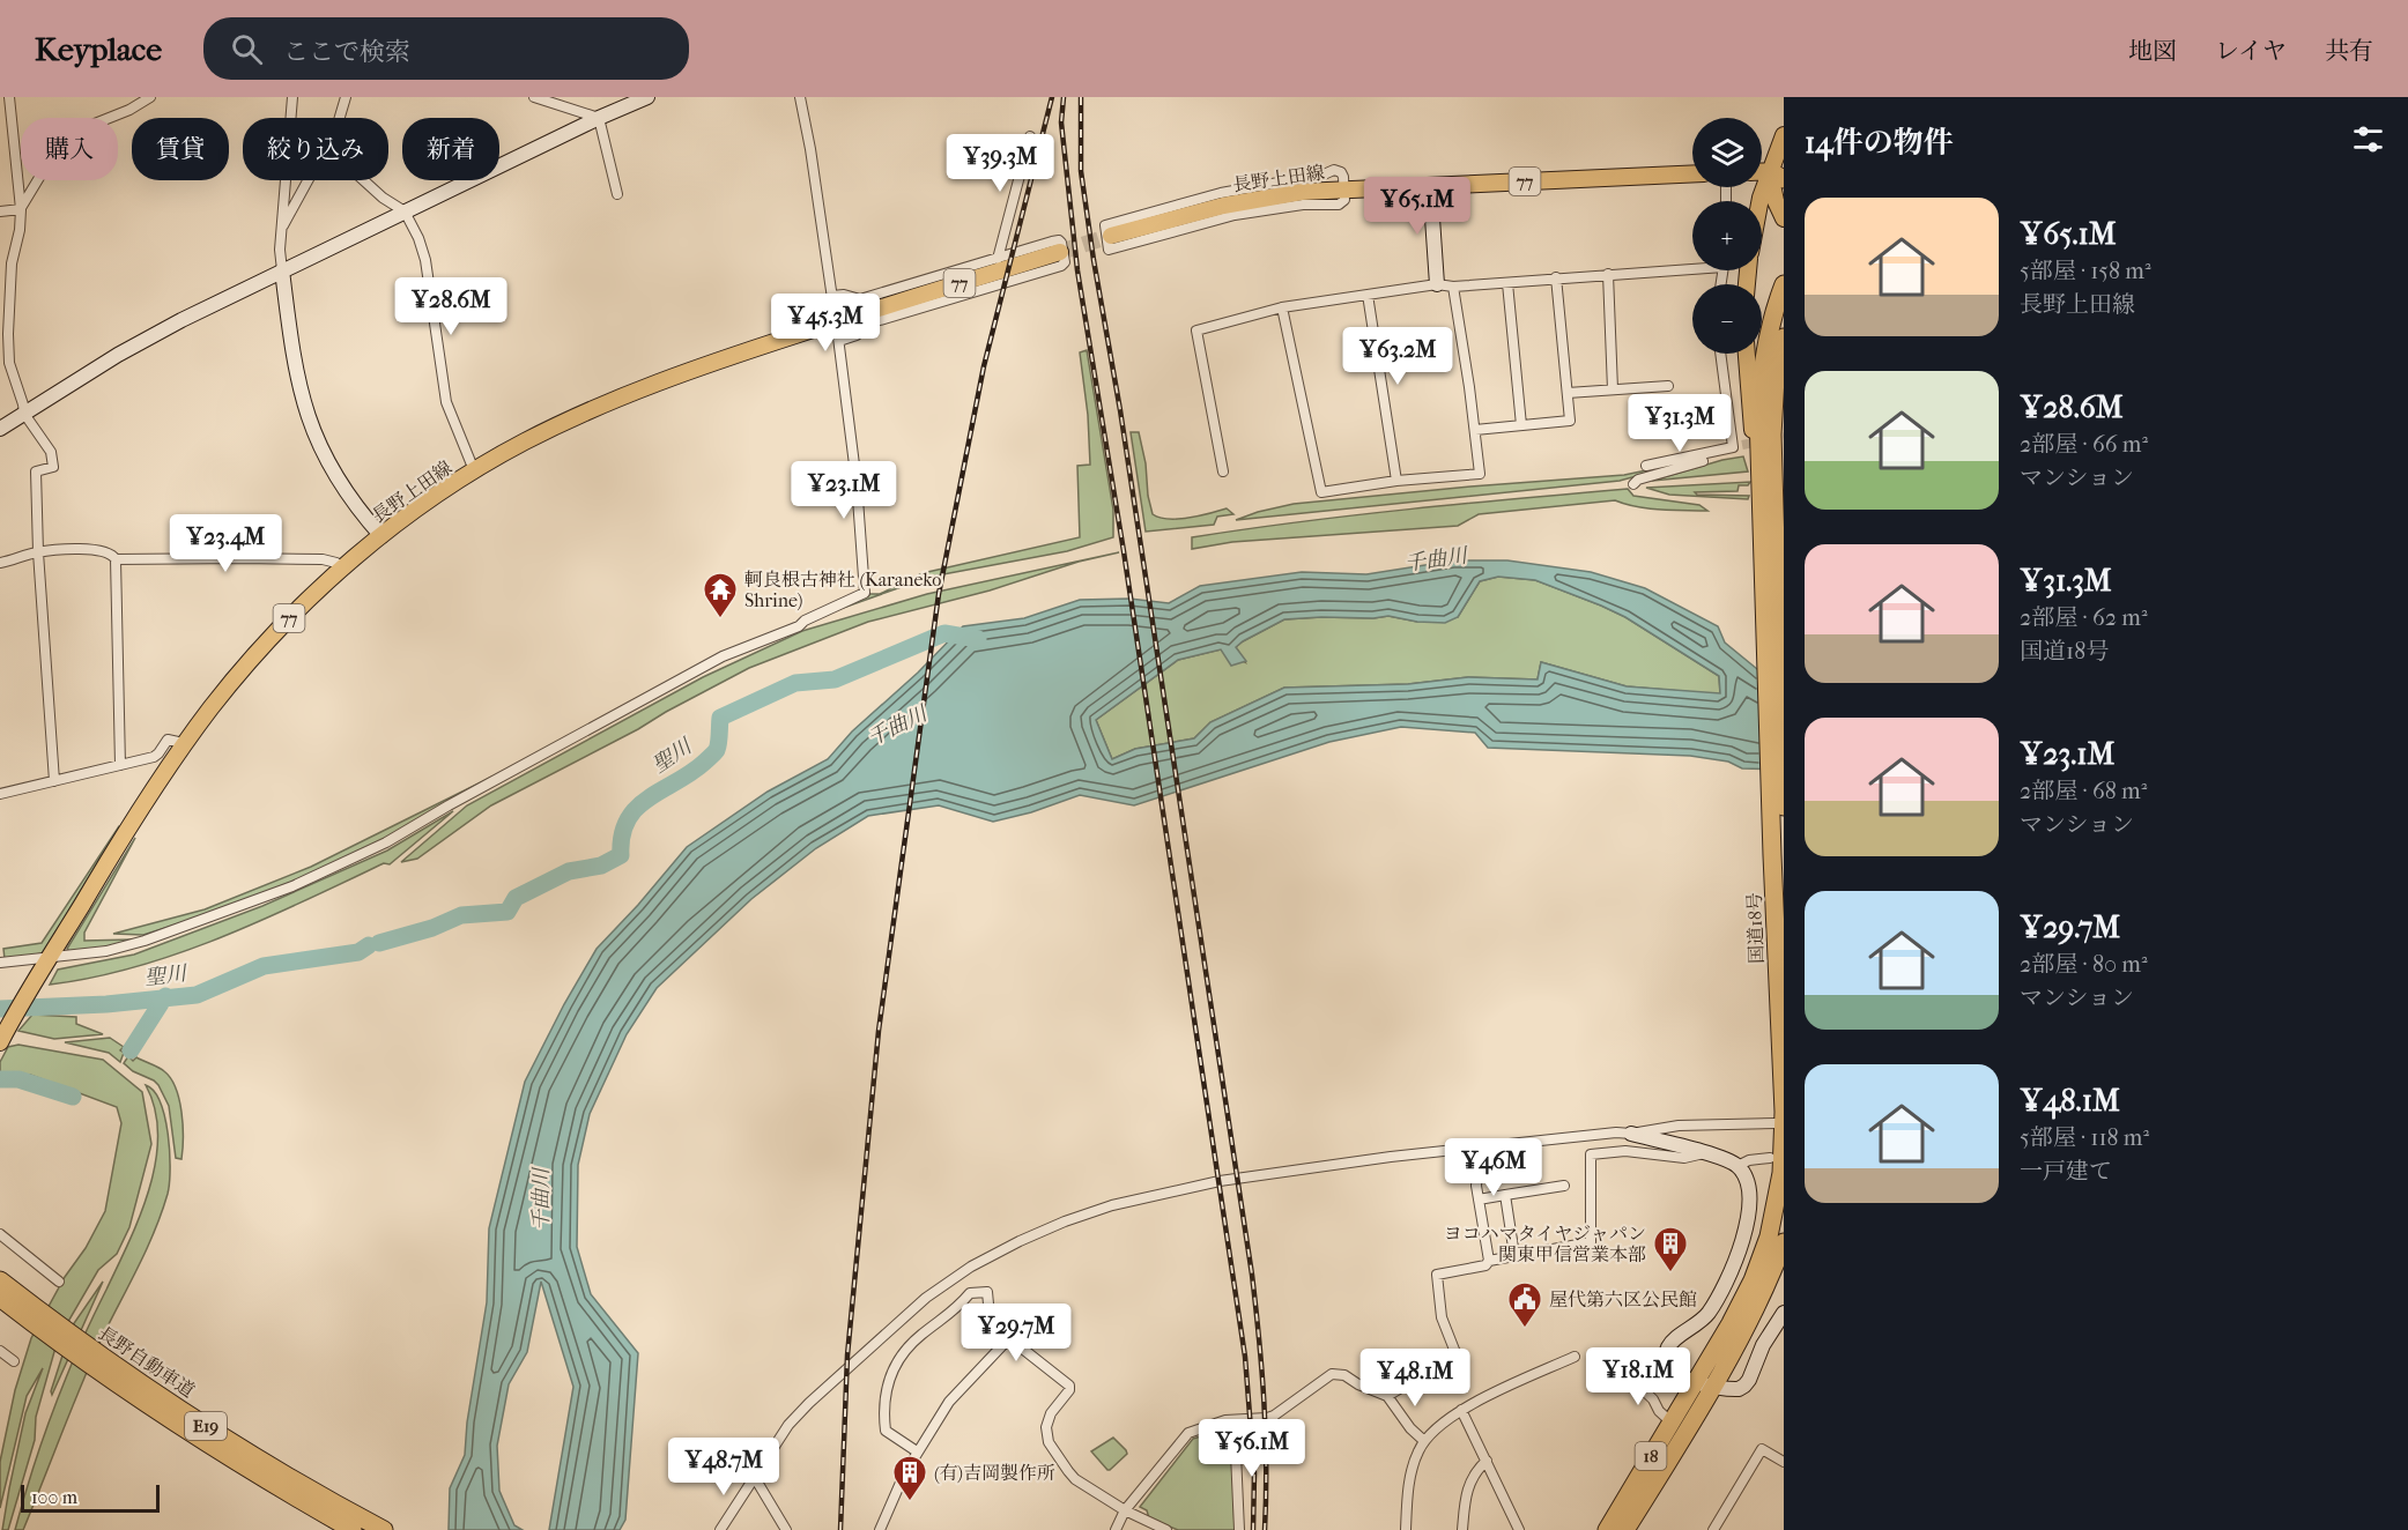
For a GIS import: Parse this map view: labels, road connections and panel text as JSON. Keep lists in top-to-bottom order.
{
  "streets": {
    "highway": [
      "国道18号",
      "長野自動車道",
      "E19",
      "18"
    ],
    "main road": ["長野上田線", "77"]
  },
  "crossings": [
    ["国道18号", "18"]
  ],
  "water": ["千曲川", "聖川"],
  "places": {
    "temple": ["軻良根古神社 (Karaneko Shrine)"],
    "building": ["ヨコハマタイヤジャパン 関東甲信営業本部", "(有)吉岡製作所"],
    "public building": ["屋代第六区公民館"]
  },
  "scale_bar": "100 m",
  "page": {
    "header": "Keyplace",
    "search": "ここで検索",
    "nav": ["地図", "レイヤ", "共有"],
    "heading": "14件の物件",
    "map_buttons": ["+", "−"],
    "chip": [
      "購入",
      "賃貸",
      "絞り込み",
      "新着"
    ],
    "price": [
      "¥39.3M",
      "¥65.1M",
      "¥28.6M",
      "¥45.3M",
      "¥63.2M",
      "¥31.3M",
      "¥23.1M",
      "¥23.4M",
      "¥46M",
      "¥29.7M",
      "¥18.1M",
      "¥48.1M",
      "¥56.1M",
      "¥48.7M"
    ],
    "list": [
      {
        "name": "¥65.1M",
        "note": "5部屋 · 158 m² · 長野上田線"
      },
      {
        "name": "¥28.6M",
        "note": "2部屋 · 66 m² · マンション"
      },
      {
        "name": "¥31.3M",
        "note": "2部屋 · 62 m² · 国道18号"
      },
      {
        "name": "¥23.1M",
        "note": "2部屋 · 68 m² · マンション"
      },
      {
        "name": "¥29.7M",
        "note": "2部屋 · 80 m² · マンション"
      },
      {
        "name": "¥48.1M",
        "note": "5部屋 · 118 m² · 一戸建て"
      }
    ],
    "scale": "100 m"
  }
}
